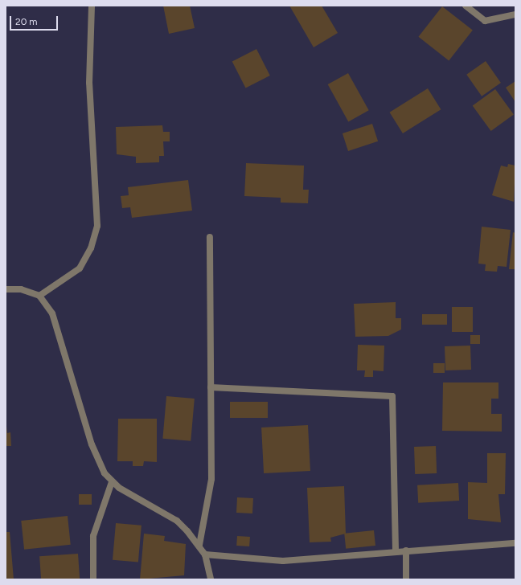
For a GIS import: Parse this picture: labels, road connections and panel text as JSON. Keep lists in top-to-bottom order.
{
  "scale_bar": "20 m"
}
